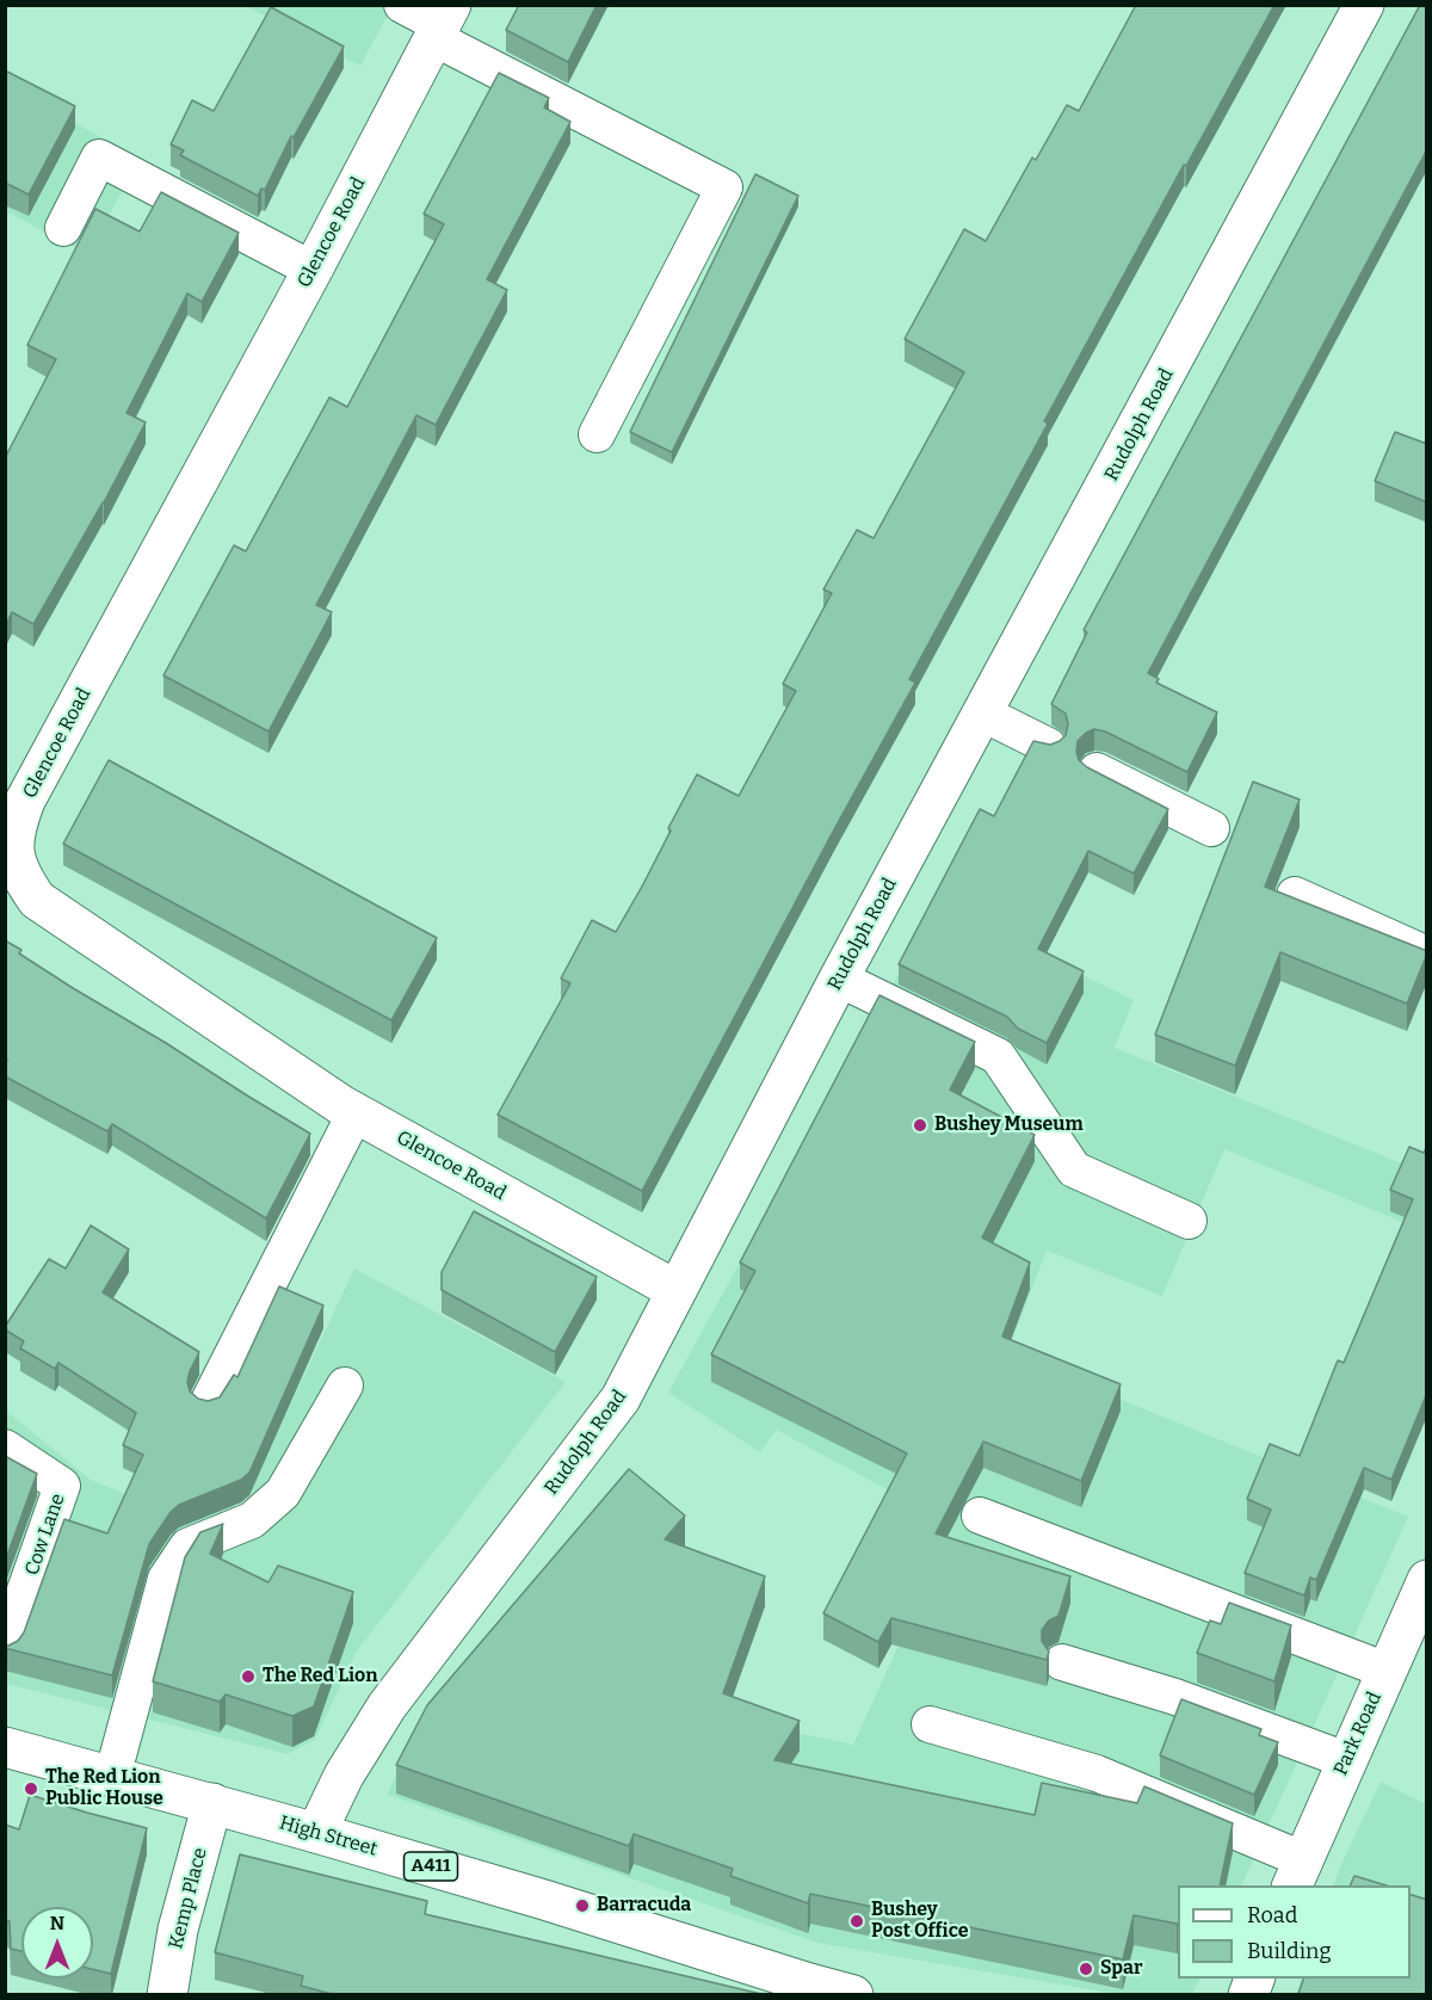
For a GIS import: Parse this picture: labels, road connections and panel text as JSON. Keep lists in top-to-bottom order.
{
  "streets": {
    "street": [
      "Glencoe Road",
      "Rudolph Road",
      "Park Road",
      "High Street",
      "A411",
      "Kemp Place"
    ],
    "lane": ["Cow Lane"]
  },
  "crossings": [
    ["Glencoe Road", "Rudolph Road"],
    ["Rudolph Road", "High Street"],
    ["High Street", "Kemp Place"]
  ],
  "places": [
    "Bushey Museum",
    "The Red Lion",
    "The Red Lion Public House",
    "Barracuda",
    "Bushey Post Office",
    "Spar"
  ],
  "legend": ["Road", "Building"],
  "north": "top"
}
